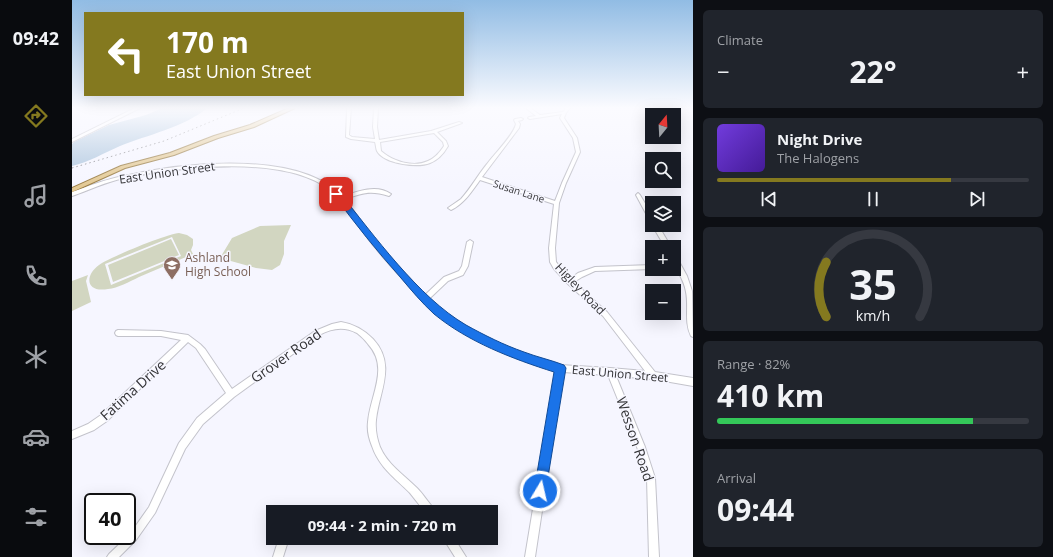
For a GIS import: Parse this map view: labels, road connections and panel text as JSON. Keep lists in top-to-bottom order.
{
  "streets": {
    "street": [
      "East Union Street",
      "Susan Lane",
      "Higley Road",
      "Grover Road",
      "Fatima Drive",
      "Wesson Road"
    ]
  },
  "crossings": [
    ["East Union Street", "Higley Road"],
    ["East Union Street", "Wesson Road"],
    ["Susan Lane", "Higley Road"]
  ],
  "places": {
    "school or university": ["Ashland High School"]
  },
  "north": "top",
  "page": {
    "tabs": "09:42",
    "tile": [
      "Climate",
      ["Range · 82%", "410 km"],
      ["Arrival", "09:44"]
    ],
    "turn": ["170 m", "East Union Street"],
    "heat": ["−", "22°", "+"],
    "map_buttons": ["+", "−"],
    "song": ["Night Drive", "The Halogens"],
    "limit": "40",
    "trip": "09:44 · 2 min · 720 m",
    "gauge": ["35", "km/h"]
  }
}
